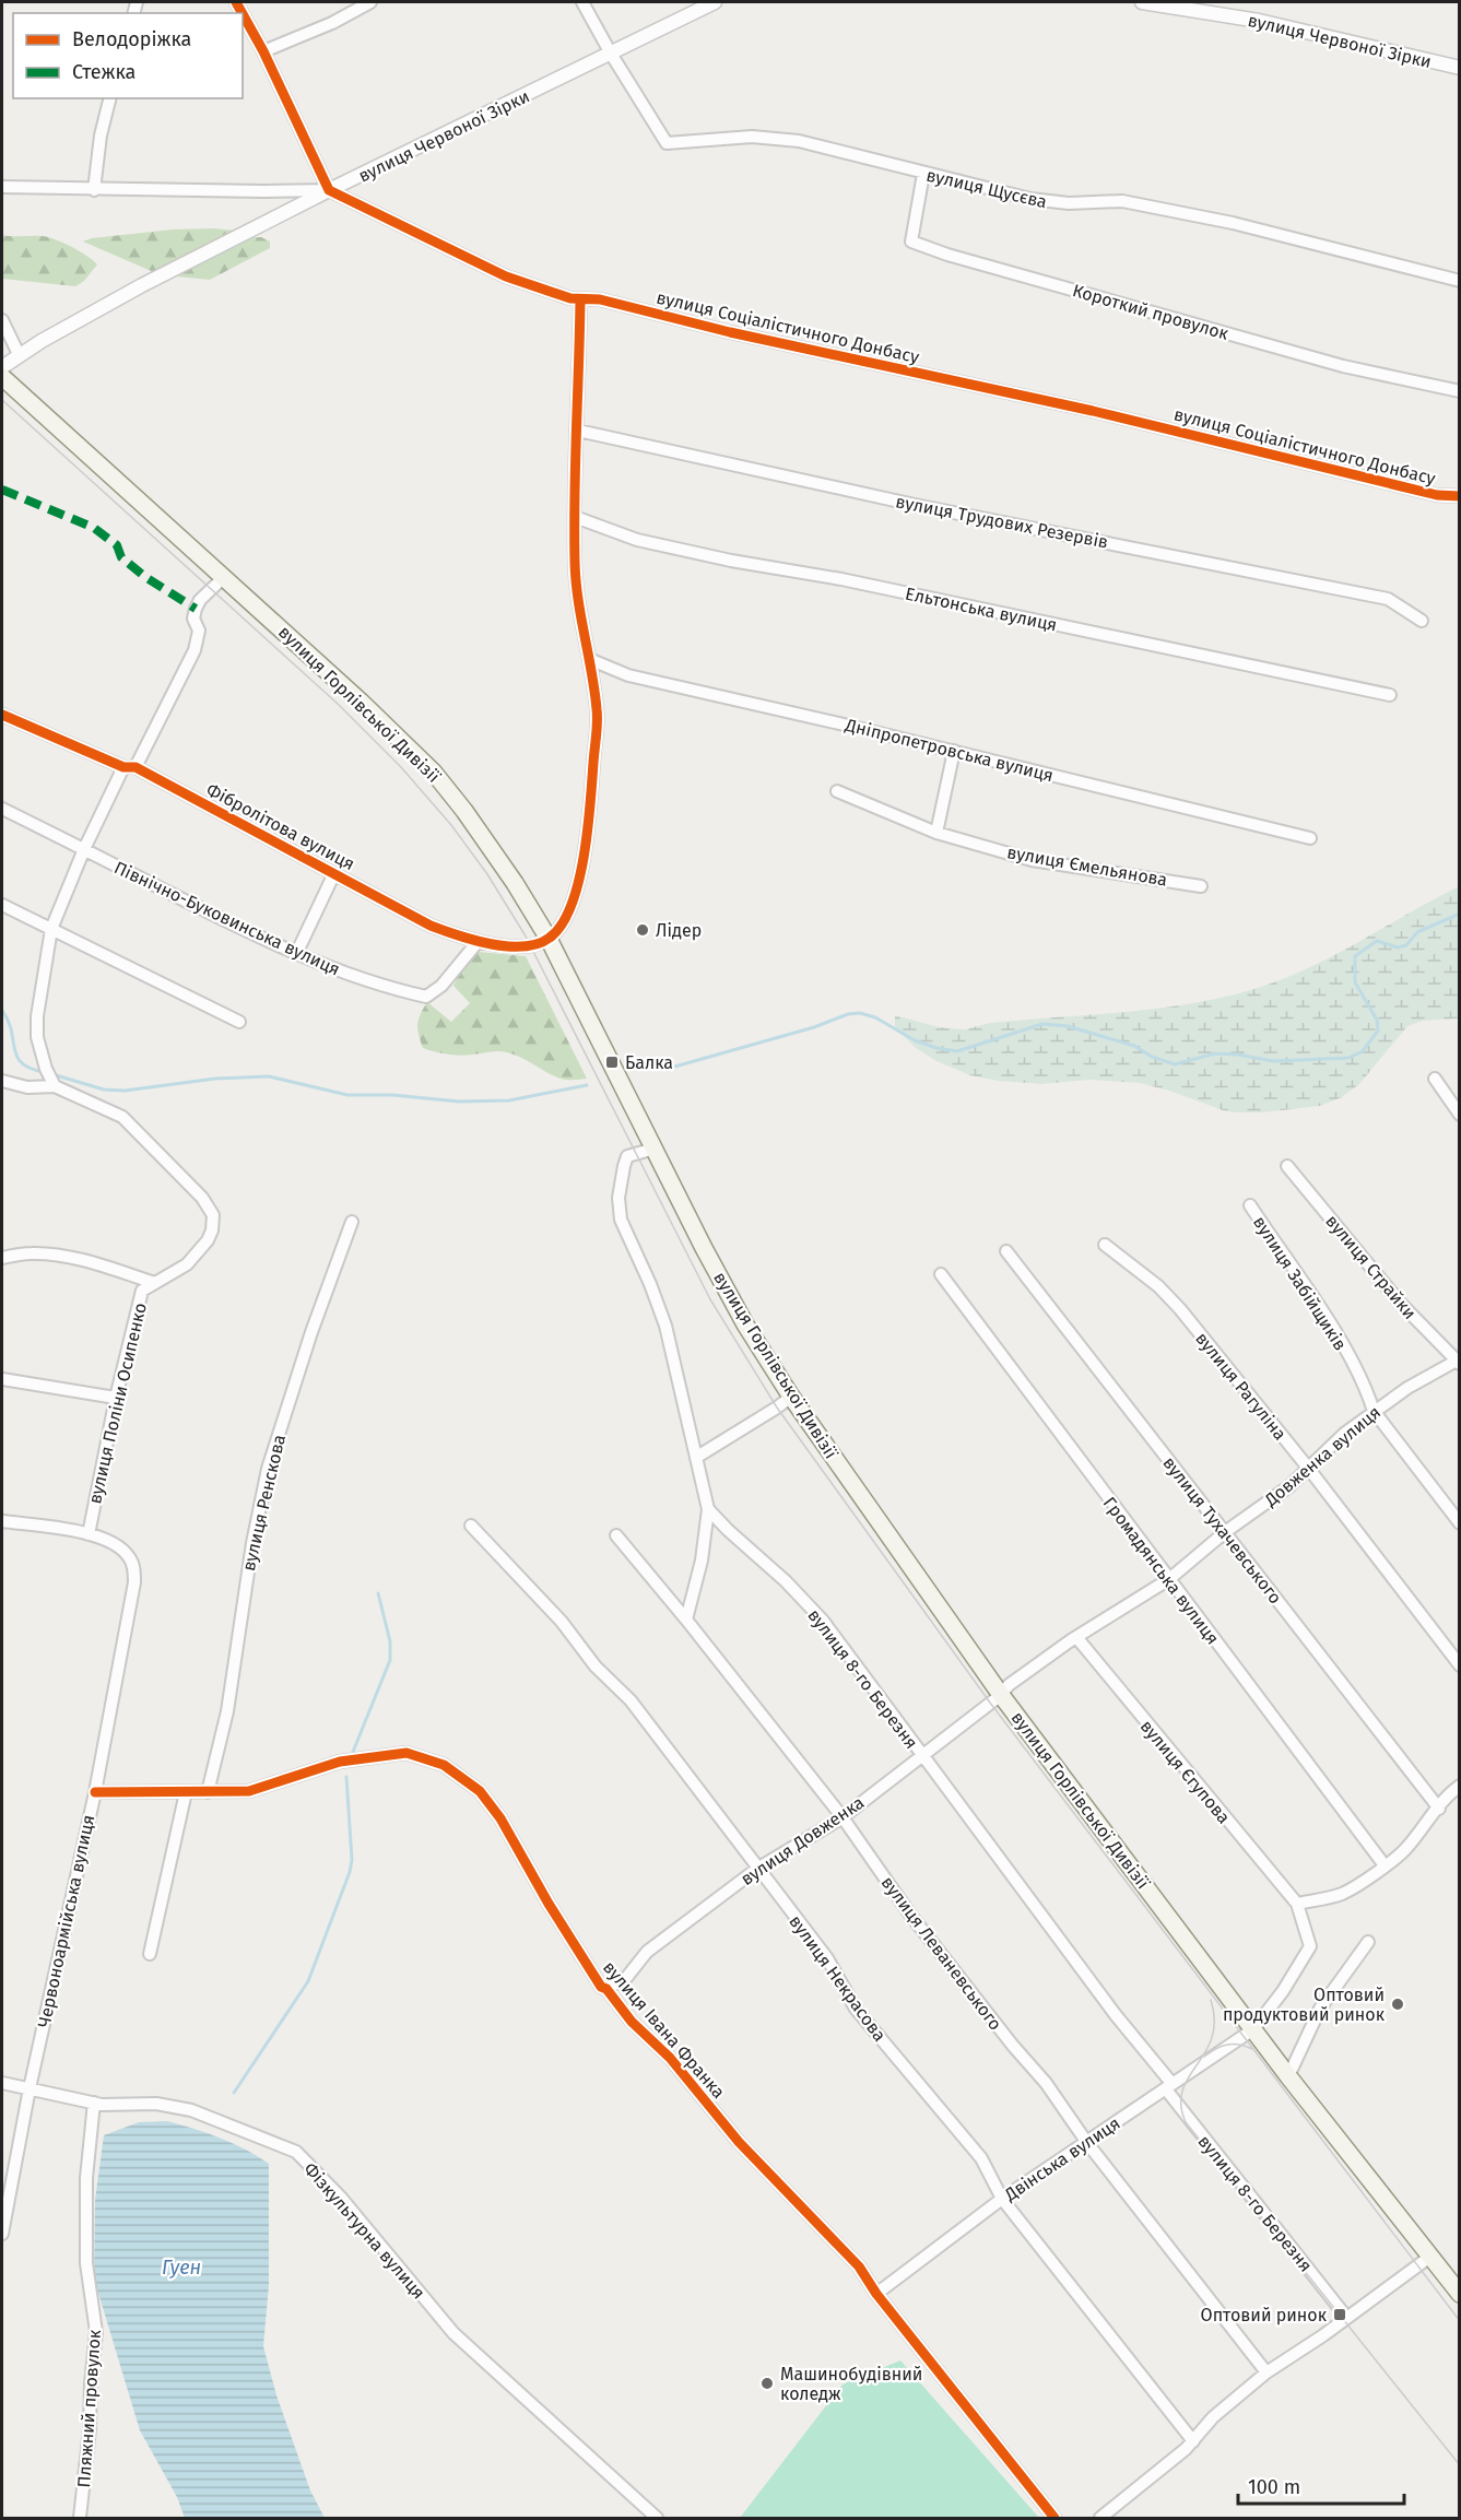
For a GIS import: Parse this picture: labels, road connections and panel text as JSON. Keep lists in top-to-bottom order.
{
  "streets": {
    "main road": ["вулиця Горлівської Дивізії"],
    "street": [
      "вулиця Червоної Зірки",
      "вулиця Щусєва",
      "Короткий провулок",
      "вулиця Соціалістичного Донбасу",
      "вулиця Трудових Резервів",
      "Ельтонська вулиця",
      "Дніпропетровська вулиця",
      "Фібролітова вулиця",
      "вулиця Ємельянова",
      "Північно-Буковинська вулиця",
      "вулиця Страйки",
      "вулиця Забійщиків",
      "вулиця Рагуліна",
      "вулиця Поліни Осипенко",
      "Довженка вулиця",
      "вулиця Ренскова",
      "вулиця Тухачевського",
      "Громадянська вулиця",
      "вулиця 8-го Березня",
      "вулиця Єгупова",
      "вулиця Довженка",
      "Червоноармійська вулиця",
      "вулиця Леваневського",
      "вулиця Некрасова",
      "вулиця Івана Франка",
      "Двінська вулиця",
      "Фізкультурна вулиця",
      "Пляжний провулок"
    ]
  },
  "crossings": [
    ["вулиця Червоної Зірки", "вулиця Щусєва"],
    ["вулиця Червоної Зірки", "вулиця Соціалістичного Донбасу"],
    ["вулиця Щусєва", "Короткий провулок"],
    ["вулиця Горлівської Дивізії", "Фібролітова вулиця"],
    ["вулиця Горлівської Дивізії", "Довженка вулиця"],
    ["вулиця Горлівської Дивізії", "вулиця Довженка"],
    ["вулиця Горлівської Дивізії", "Двінська вулиця"],
    ["Фібролітова вулиця", "Північно-Буковинська вулиця"],
    ["вулиця Страйки", "Довженка вулиця"],
    ["вулиця Забійщиків", "Довженка вулиця"],
    ["вулиця Рагуліна", "Довженка вулиця"],
    ["вулиця Поліни Осипенко", "Червоноармійська вулиця"],
    ["Довженка вулиця", "вулиця Тухачевського"],
    ["Довженка вулиця", "Громадянська вулиця"],
    ["Довженка вулиця", "вулиця Єгупова"],
    ["Довженка вулиця", "вулиця Довженка"],
    ["вулиця Ренскова", "вулиця Івана Франка"],
    ["вулиця 8-го Березня", "вулиця Довженка"],
    ["вулиця 8-го Березня", "Двінська вулиця"],
    ["вулиця Єгупова", "Двінська вулиця"],
    ["вулиця Довженка", "вулиця Леваневського"],
    ["вулиця Довженка", "вулиця Некрасова"],
    ["вулиця Довженка", "вулиця Івана Франка"],
    ["Червоноармійська вулиця", "вулиця Івана Франка"],
    ["Червоноармійська вулиця", "Фізкультурна вулиця"],
    ["вулиця Леваневського", "Двінська вулиця"],
    ["вулиця Некрасова", "Двінська вулиця"],
    ["вулиця Івана Франка", "Двінська вулиця"],
    ["Фізкультурна вулиця", "Пляжний провулок"]
  ],
  "water": ["Гуен"],
  "places": {
    "other": ["Лідер", "Оптовий продуктовий ринок", "Машинобудівний коледж"],
    "transit": ["Балка", "Оптовий ринок"]
  },
  "legend": ["Велодоріжка", "Стежка"],
  "scale_bar": "100 m"
}
